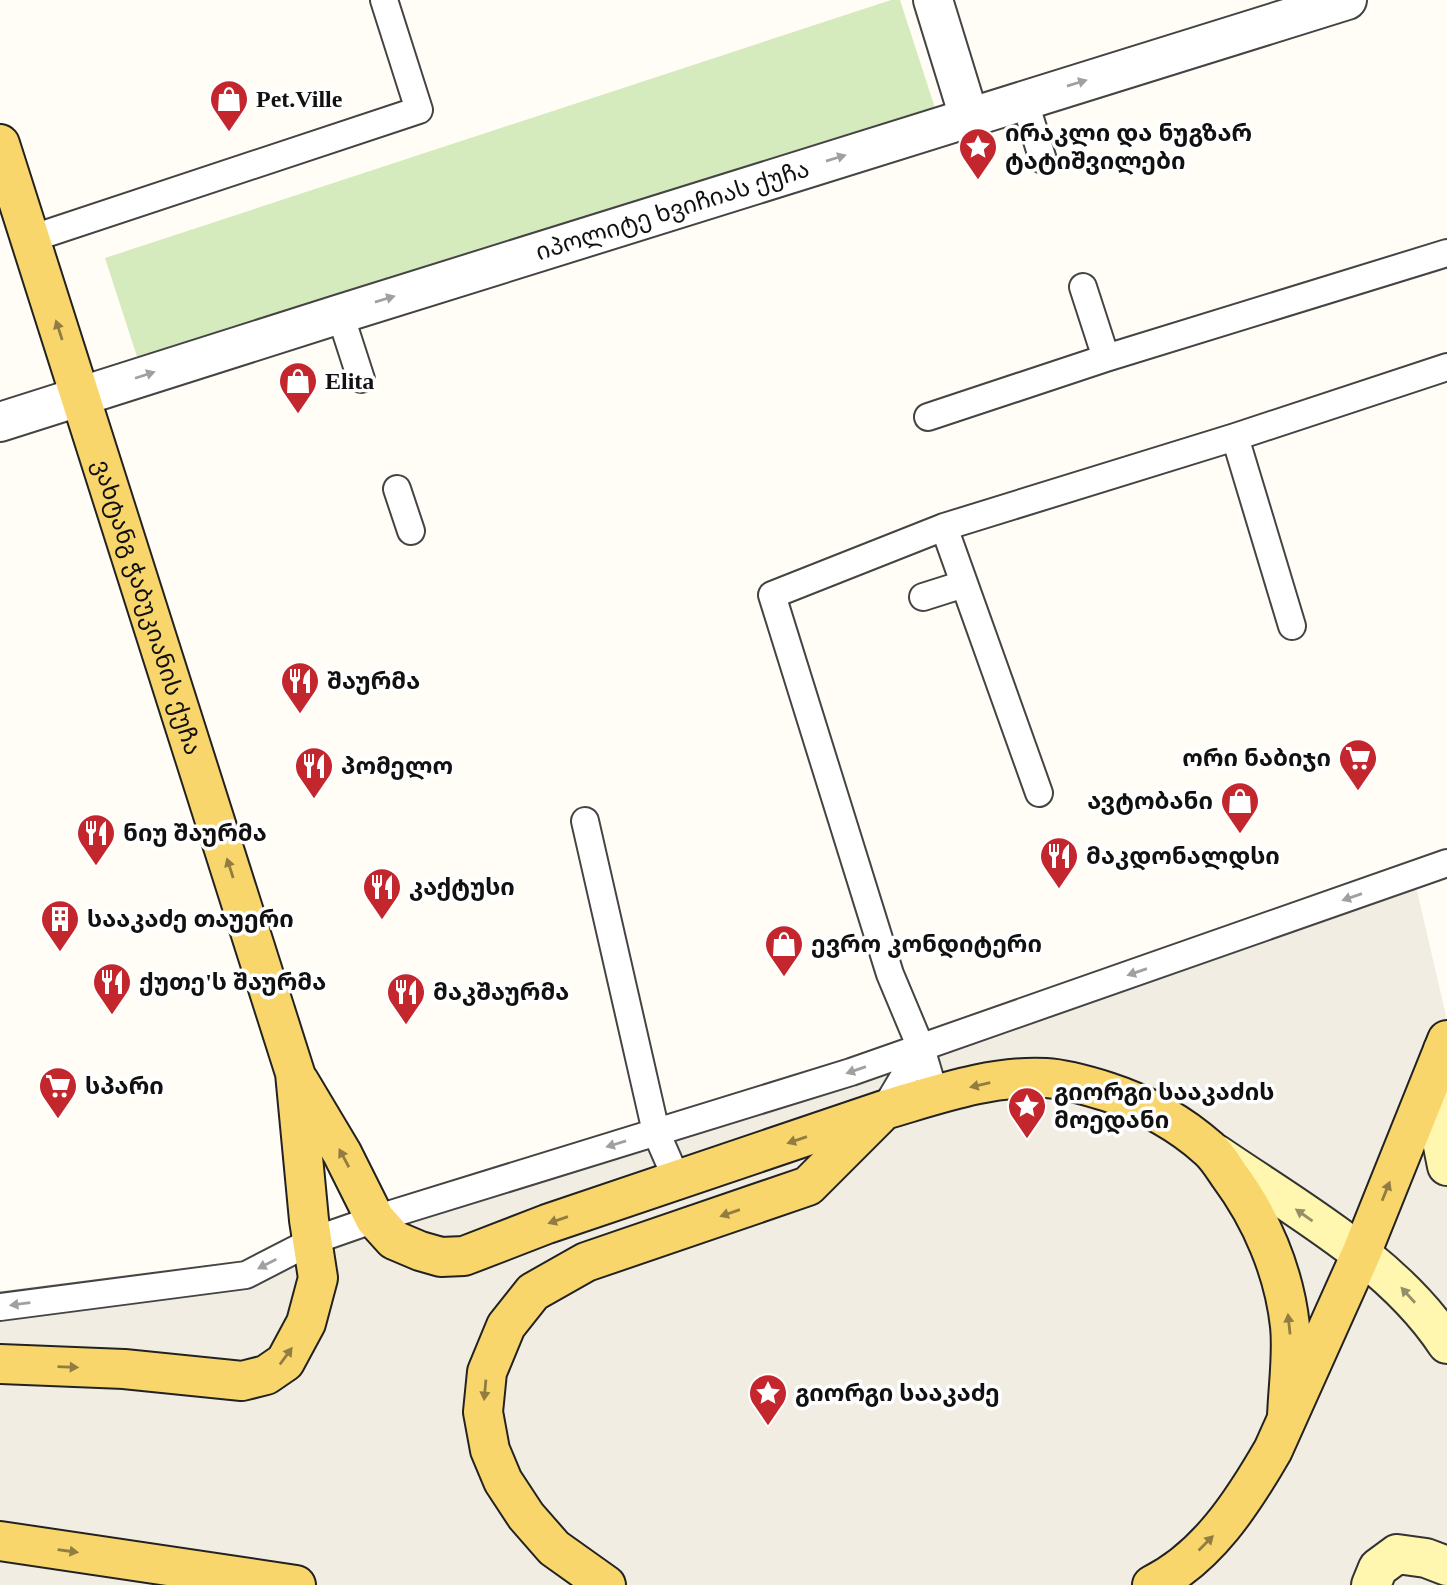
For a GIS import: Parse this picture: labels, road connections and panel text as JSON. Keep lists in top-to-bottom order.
{
  "streets": {
    "main road": ["ვახტანგ ჭაბუკიანის ქუჩა"],
    "street": ["იპოლიტე ხვიჩიას ქუჩა"]
  },
  "crossings": [
    ["იპოლიტე ხვიჩიას ქუჩა", "ვახტანგ ჭაბუკიანის ქუჩა"]
  ],
  "one_way": ["იპოლიტე ხვიჩიას ქუჩა", "ვახტანგ ჭაბუკიანის ქუჩა"],
  "places": {
    "shop": [
      "Pet.Ville",
      "Elita",
      "ავტობანი",
      "ევრო კონდიტერი"
    ],
    "place": ["ირაკლი და ნუგზარ ტატიშვილები", "გიორგი სააკაძის მოედანი", "გიორგი სააკაძე"],
    "restaurant": [
      "შაურმა",
      "პომელო",
      "ნიუ შაურმა",
      "მაკდონალდსი",
      "კაქტუსი",
      "ქუთე'ს შაურმა",
      "მაკშაურმა"
    ],
    "supermarket": ["ორი ნაბიჯი", "სპარი"],
    "building": ["სააკაძე თაუერი"]
  }
}
